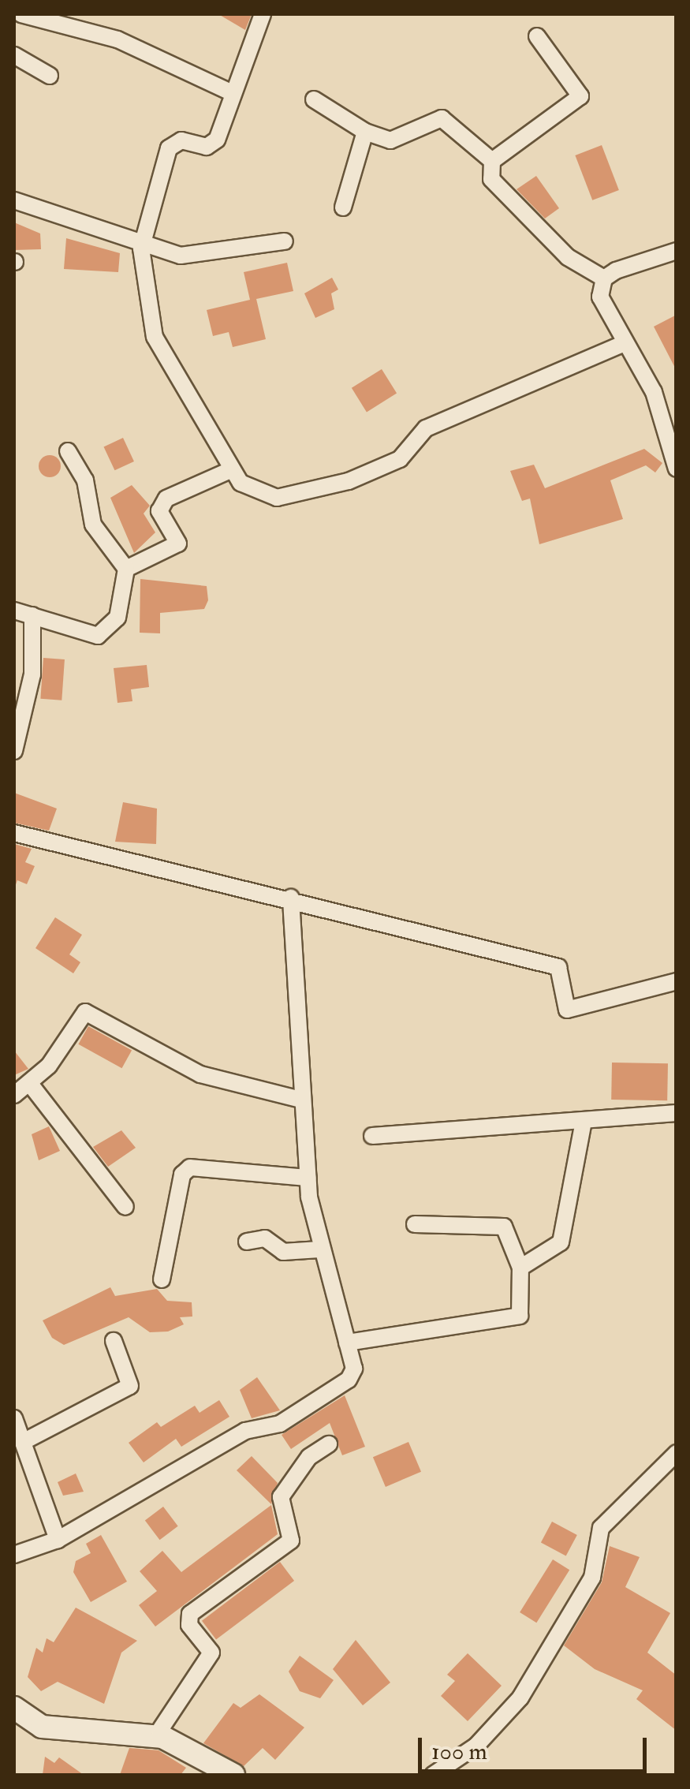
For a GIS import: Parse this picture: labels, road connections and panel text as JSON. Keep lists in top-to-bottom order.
{
  "scale_bar": "100 m"
}
